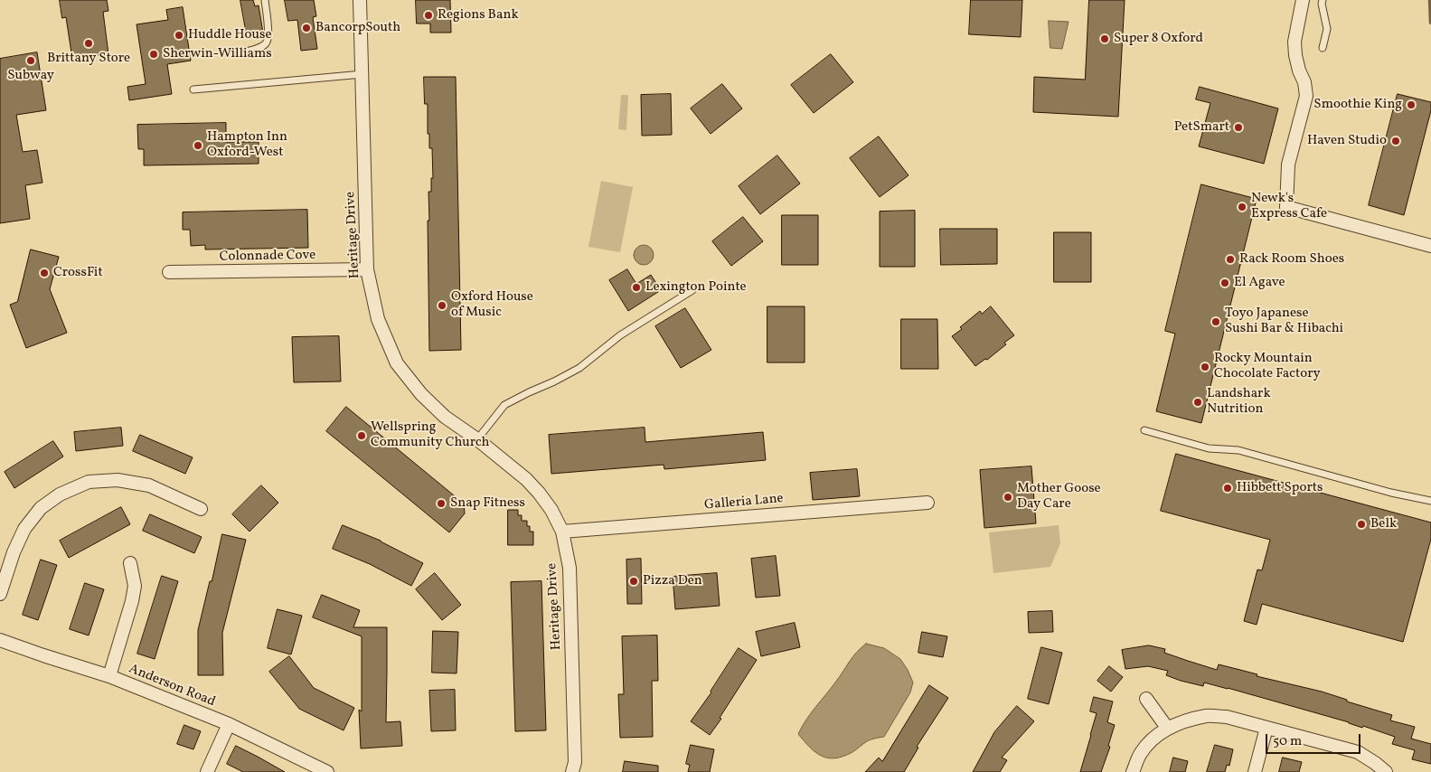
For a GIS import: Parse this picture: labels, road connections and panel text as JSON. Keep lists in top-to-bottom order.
{
  "streets": {
    "street": [
      "Heritage Drive",
      "Colonnade Cove",
      "Galleria Lane",
      "Anderson Road"
    ]
  },
  "crossings": [
    ["Heritage Drive", "Colonnade Cove"],
    ["Heritage Drive", "Galleria Lane"]
  ],
  "places": [
    "Regions Bank",
    "BancorpSouth",
    "Huddle House",
    "Super 8 Oxford",
    "Brittany Store",
    "Sherwin-Williams",
    "Subway",
    "Smoothie King",
    "PetSmart",
    "Haven Studio",
    "Hampton Inn Oxford-West",
    "Newk's Express Cafe",
    "Rack Room Shoes",
    "CrossFit",
    "El Agave",
    "Lexington Pointe",
    "Oxford House of Music",
    "Toyo Japanese Sushi Bar & Hibachi",
    "Rocky Mountain Chocolate Factory",
    "Landshark Nutrition",
    "Wellspring Community Church",
    "Hibbett Sports",
    "Mother Goose Day Care",
    "Snap Fitness",
    "Belk",
    "Pizza Den"
  ],
  "scale_bar": "50 m"
}
